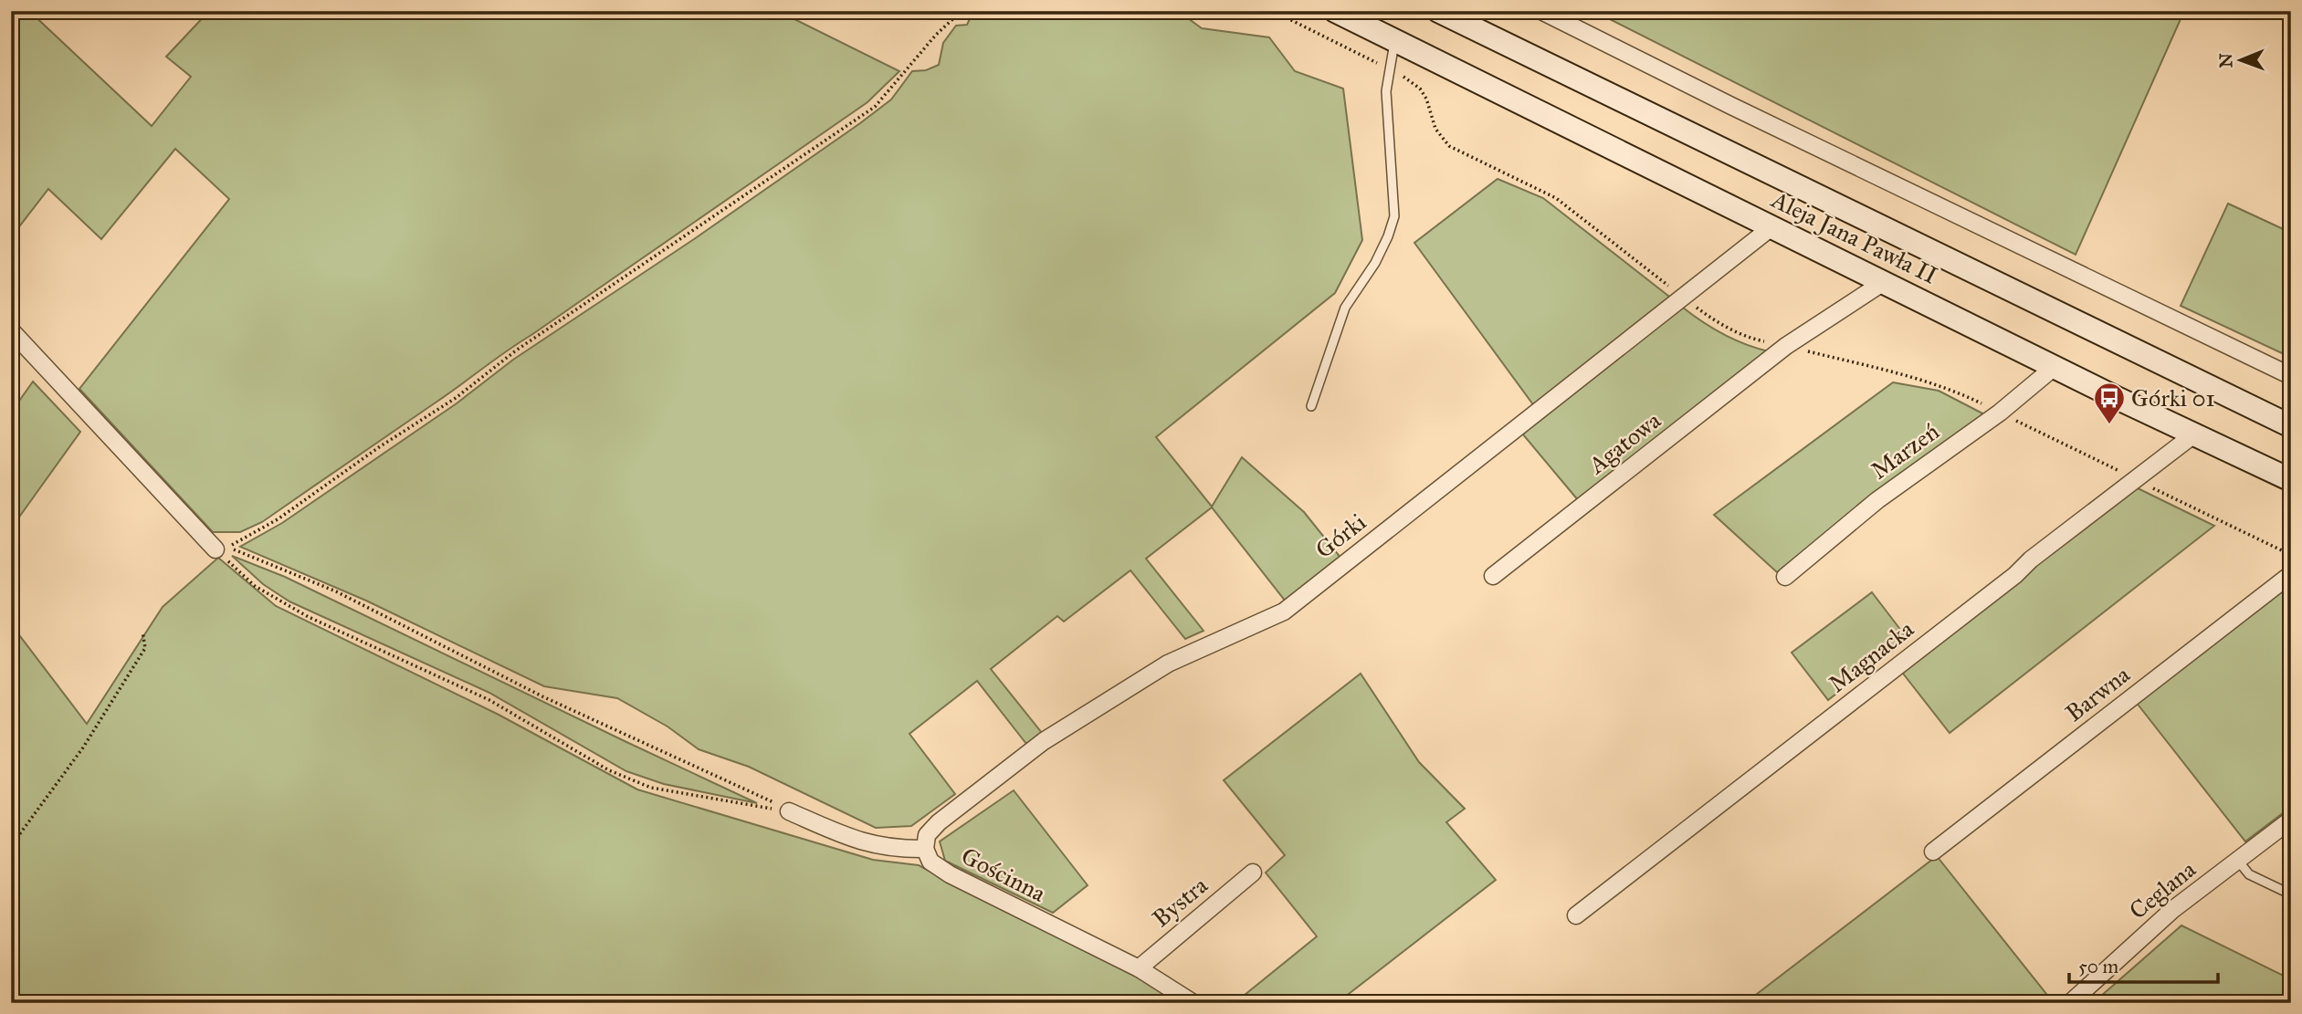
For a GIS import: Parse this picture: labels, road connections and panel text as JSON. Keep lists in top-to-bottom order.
{
  "streets": {
    "main road": ["Aleja Jana Pawła II"],
    "street": [
      "Agatowa",
      "Marzeń",
      "Górki",
      "Magnacka",
      "Barwna",
      "Gościnna",
      "Ceglana",
      "Bystra"
    ]
  },
  "crossings": [
    ["Aleja Jana Pawła II", "Agatowa"],
    ["Aleja Jana Pawła II", "Marzeń"],
    ["Aleja Jana Pawła II", "Górki"],
    ["Aleja Jana Pawła II", "Magnacka"],
    ["Górki", "Gościnna"],
    ["Gościnna", "Bystra"]
  ],
  "places": {
    "bus stop": ["Górki 01"]
  },
  "scale_bar": "50 m",
  "north": "left"
}
